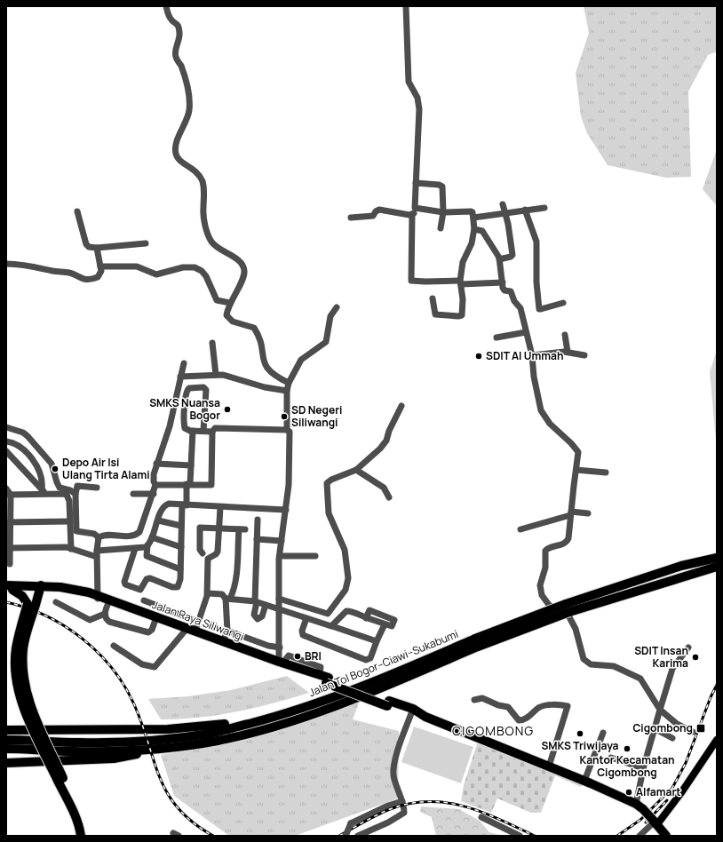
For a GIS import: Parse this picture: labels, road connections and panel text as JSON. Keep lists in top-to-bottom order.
{
  "streets": {
    "highway": ["Jalan Raya Siliwangi", "Jalan Tol Bogor–Ciawi–Sukabumi"]
  },
  "districts": ["CIGOMBONG"],
  "places": {
    "other": [
      "SDIT Al Ummah",
      "SMKS Nuansa Bogor",
      "SD Negeri Siliwangi",
      "Depo Air Isi Ulang Tirta Alami",
      "BRI",
      "SDIT Insan Karima",
      "SMKS Triwijaya",
      "Kantor Kecamatan Cigombong",
      "Alfamart"
    ],
    "transit": ["Cigombong"]
  }
}
